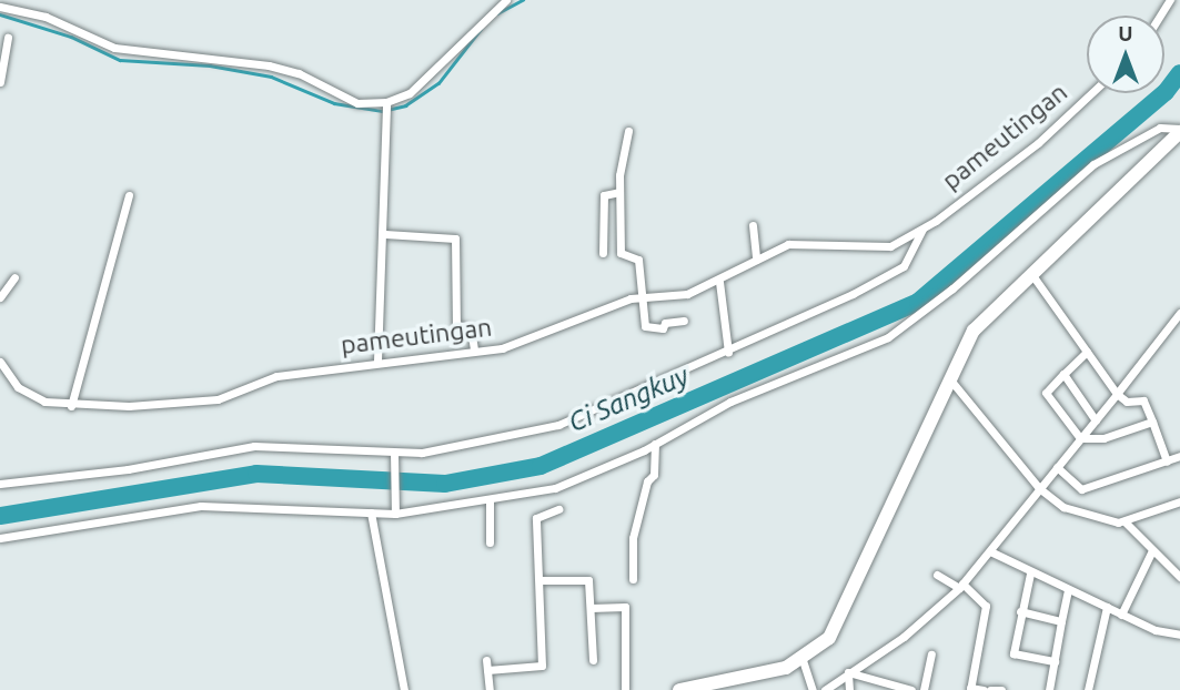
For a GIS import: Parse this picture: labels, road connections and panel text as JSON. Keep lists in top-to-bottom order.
{
  "streets": {
    "street": ["pameutingan"]
  },
  "water": ["Ci Sangkuy"],
  "north": "top"
}
